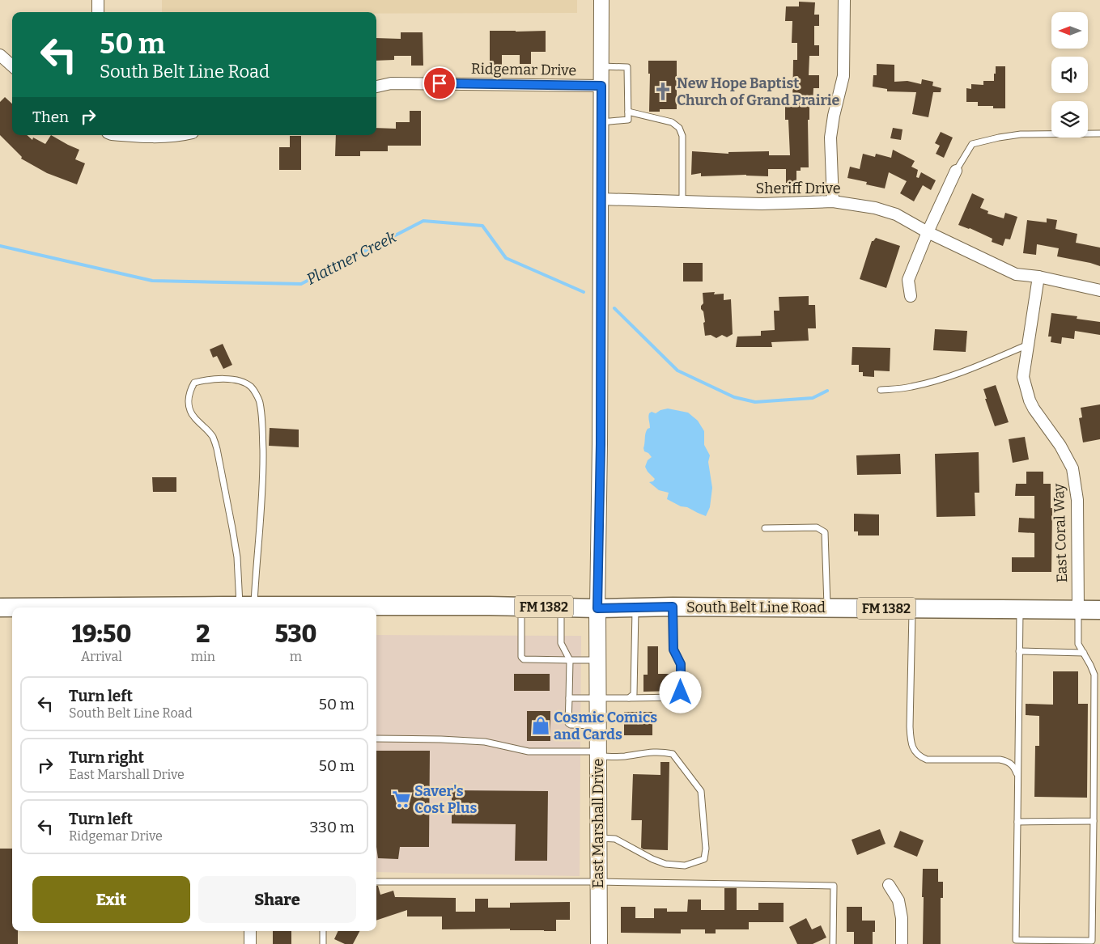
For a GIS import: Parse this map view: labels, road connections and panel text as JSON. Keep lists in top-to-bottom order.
{
  "streets": {
    "main road": ["FM 1382", "South Belt Line Road", "East Marshall Drive"],
    "street": ["Ridgemar Drive", "Sheriff Drive", "East Coral Way"]
  },
  "crossings": [
    ["Ridgemar Drive", "East Marshall Drive"],
    ["Sheriff Drive", "East Coral Way"],
    ["Sheriff Drive", "East Marshall Drive"],
    ["East Coral Way", "South Belt Line Road"],
    ["South Belt Line Road", "East Marshall Drive"]
  ],
  "water": ["Plattner Creek"],
  "places": {
    "church": ["New Hope Baptist Church of Grand Prairie"],
    "shop": ["Cosmic Comics and Cards"],
    "supermarket": ["Saver's Cost Plus"]
  },
  "north": "left",
  "page": {
    "turn": ["50 m", "South Belt Line Road"],
    "then": "Then",
    "eta": [
      "19:50",
      "Arrival",
      "2",
      "min",
      "530",
      "m"
    ],
    "list": [
      {
        "name": "Turn left",
        "note": "South Belt Line Road",
        "value": "50 m"
      },
      {
        "name": "Turn right",
        "note": "East Marshall Drive",
        "value": "50 m"
      },
      {
        "name": "Turn left",
        "note": "Ridgemar Drive",
        "value": "330 m"
      }
    ],
    "buttons": ["Exit", "Share"]
  }
}
